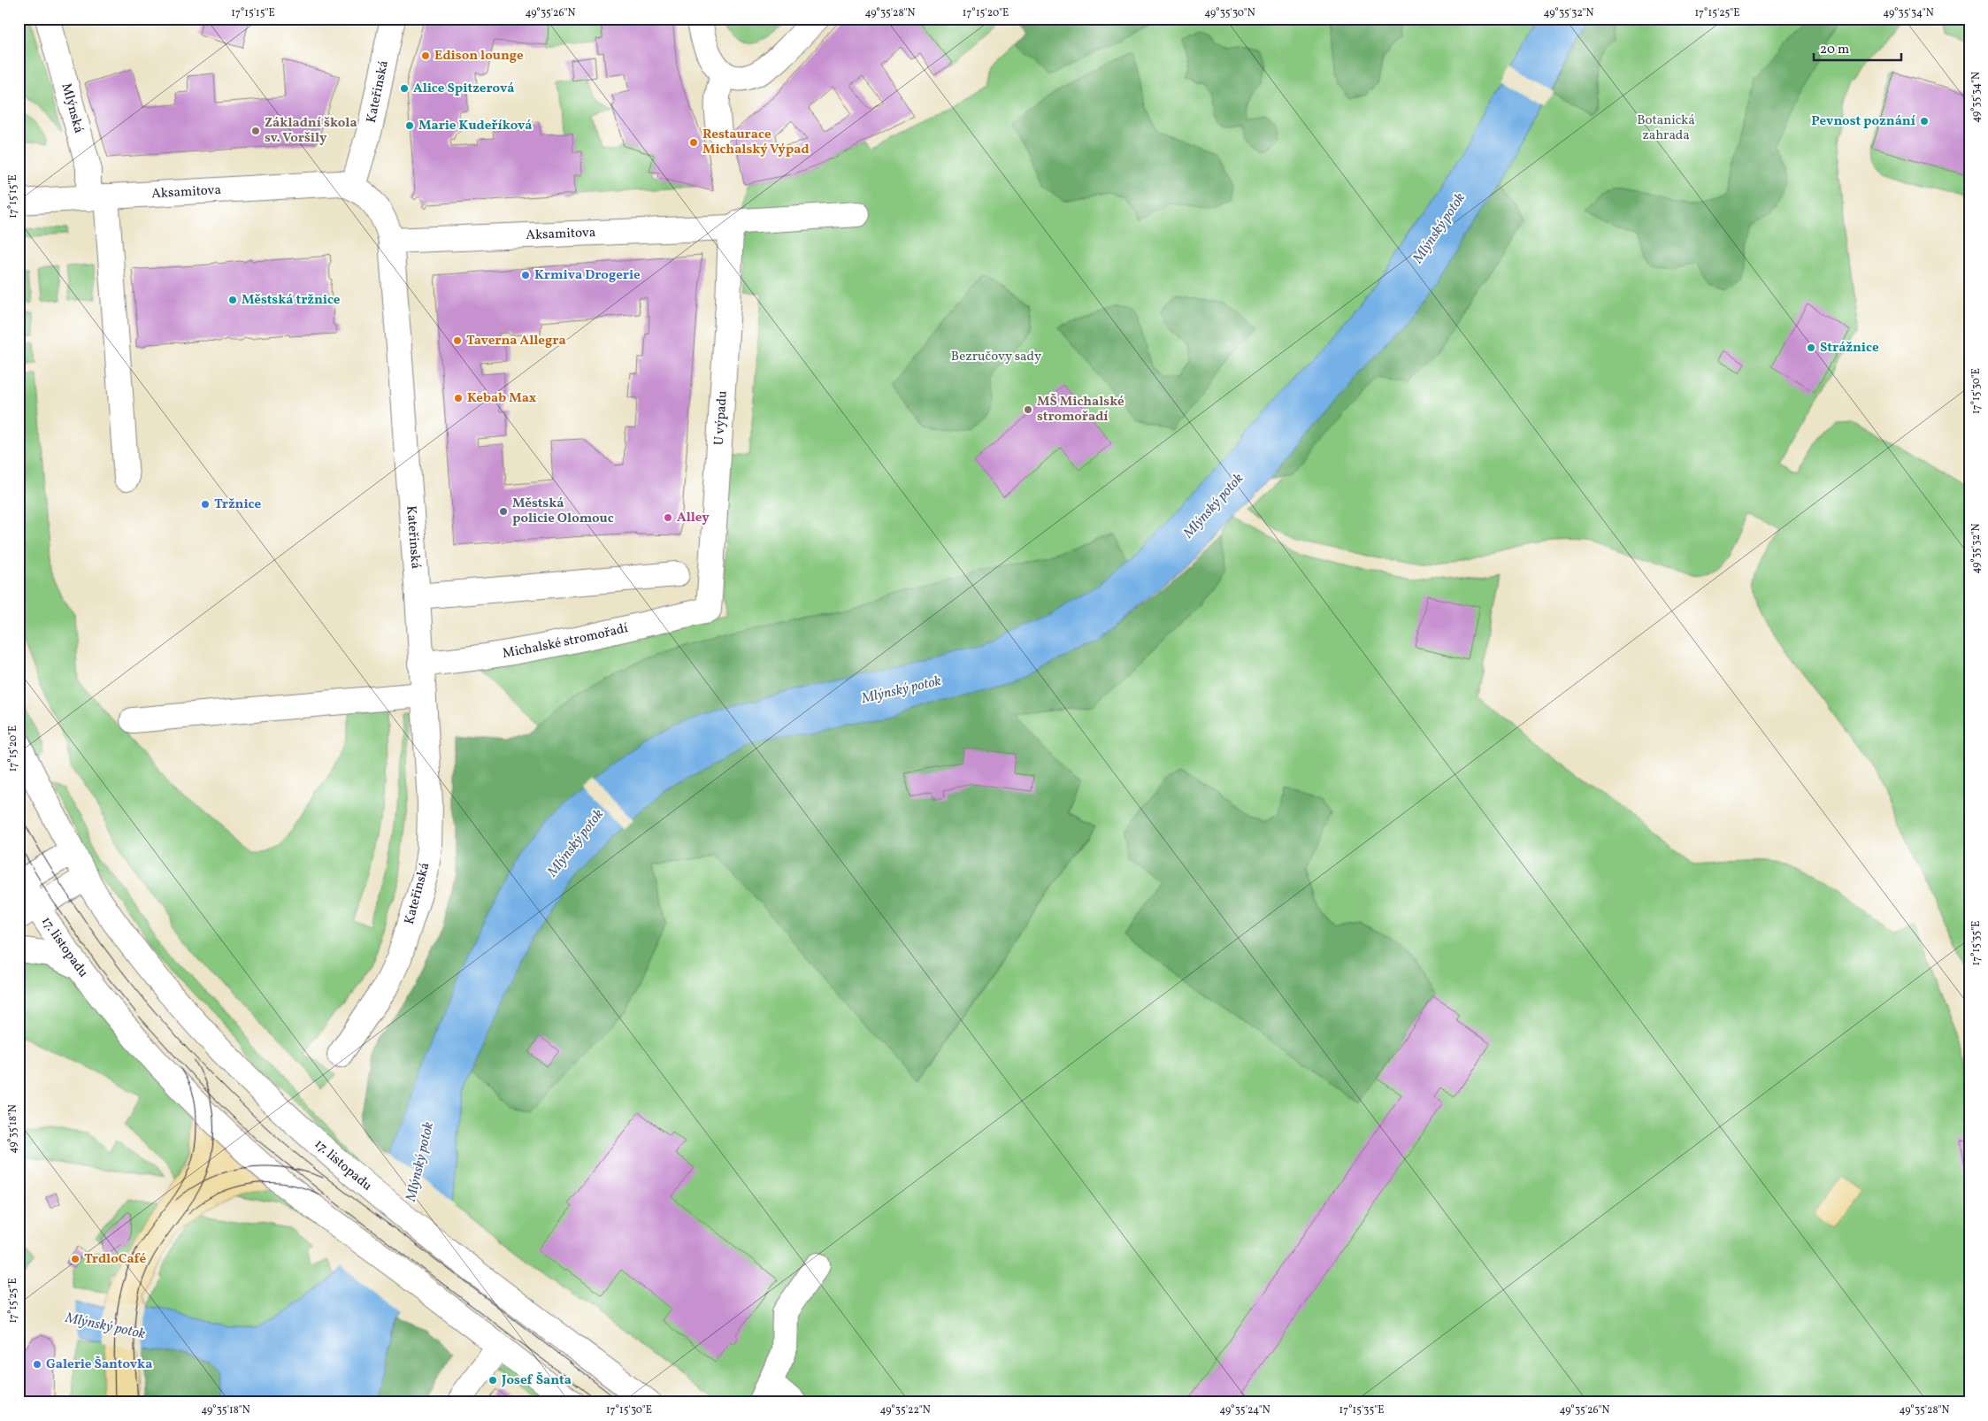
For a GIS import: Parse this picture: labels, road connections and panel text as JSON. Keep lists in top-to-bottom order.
{
  "streets": {
    "street": [
      "Kateřinská",
      "Mlýnská",
      "Aksamitova",
      "U výpadu",
      "Michalské stromořadí",
      "17. listopadu"
    ]
  },
  "crossings": [
    ["Kateřinská", "Aksamitova"],
    ["Kateřinská", "Michalské stromořadí"],
    ["Mlýnská", "Aksamitova"],
    ["Aksamitova", "U výpadu"],
    ["U výpadu", "Michalské stromořadí"]
  ],
  "water": ["Mlýnský potok"],
  "parks": ["Botanická zahrada", "Bezručovy sady"],
  "places": [
    "Edison lounge",
    "Alice Spitzerová",
    "Pevnost poznání",
    "Marie Kudeříková",
    "Základní škola sv. Voršily",
    "Restaurace Michalský Výpad",
    "Krmiva Drogerie",
    "Městská tržnice",
    "Taverna Allegra",
    "Strážnice",
    "Kebab Max",
    "MŠ Michalské stromořadí",
    "Tržnice",
    "Městská policie Olomouc",
    "Alley",
    "TrdloCafé",
    "Galerie Šantovka",
    "Josef Šanta"
  ],
  "scale_bar": "20 m",
  "coordinates": [
    "17°15'15\"E",
    "49°35'26\"N",
    "49°35'28\"N",
    "17°15'20\"E",
    "49°35'30\"N",
    "49°35'32\"N",
    "17°15'25\"E",
    "49°35'34\"N",
    "17°15'30\"E",
    "17°15'35\"E",
    "49°35'18\"N",
    "49°35'22\"N",
    "49°35'24\"N"
  ]
}
